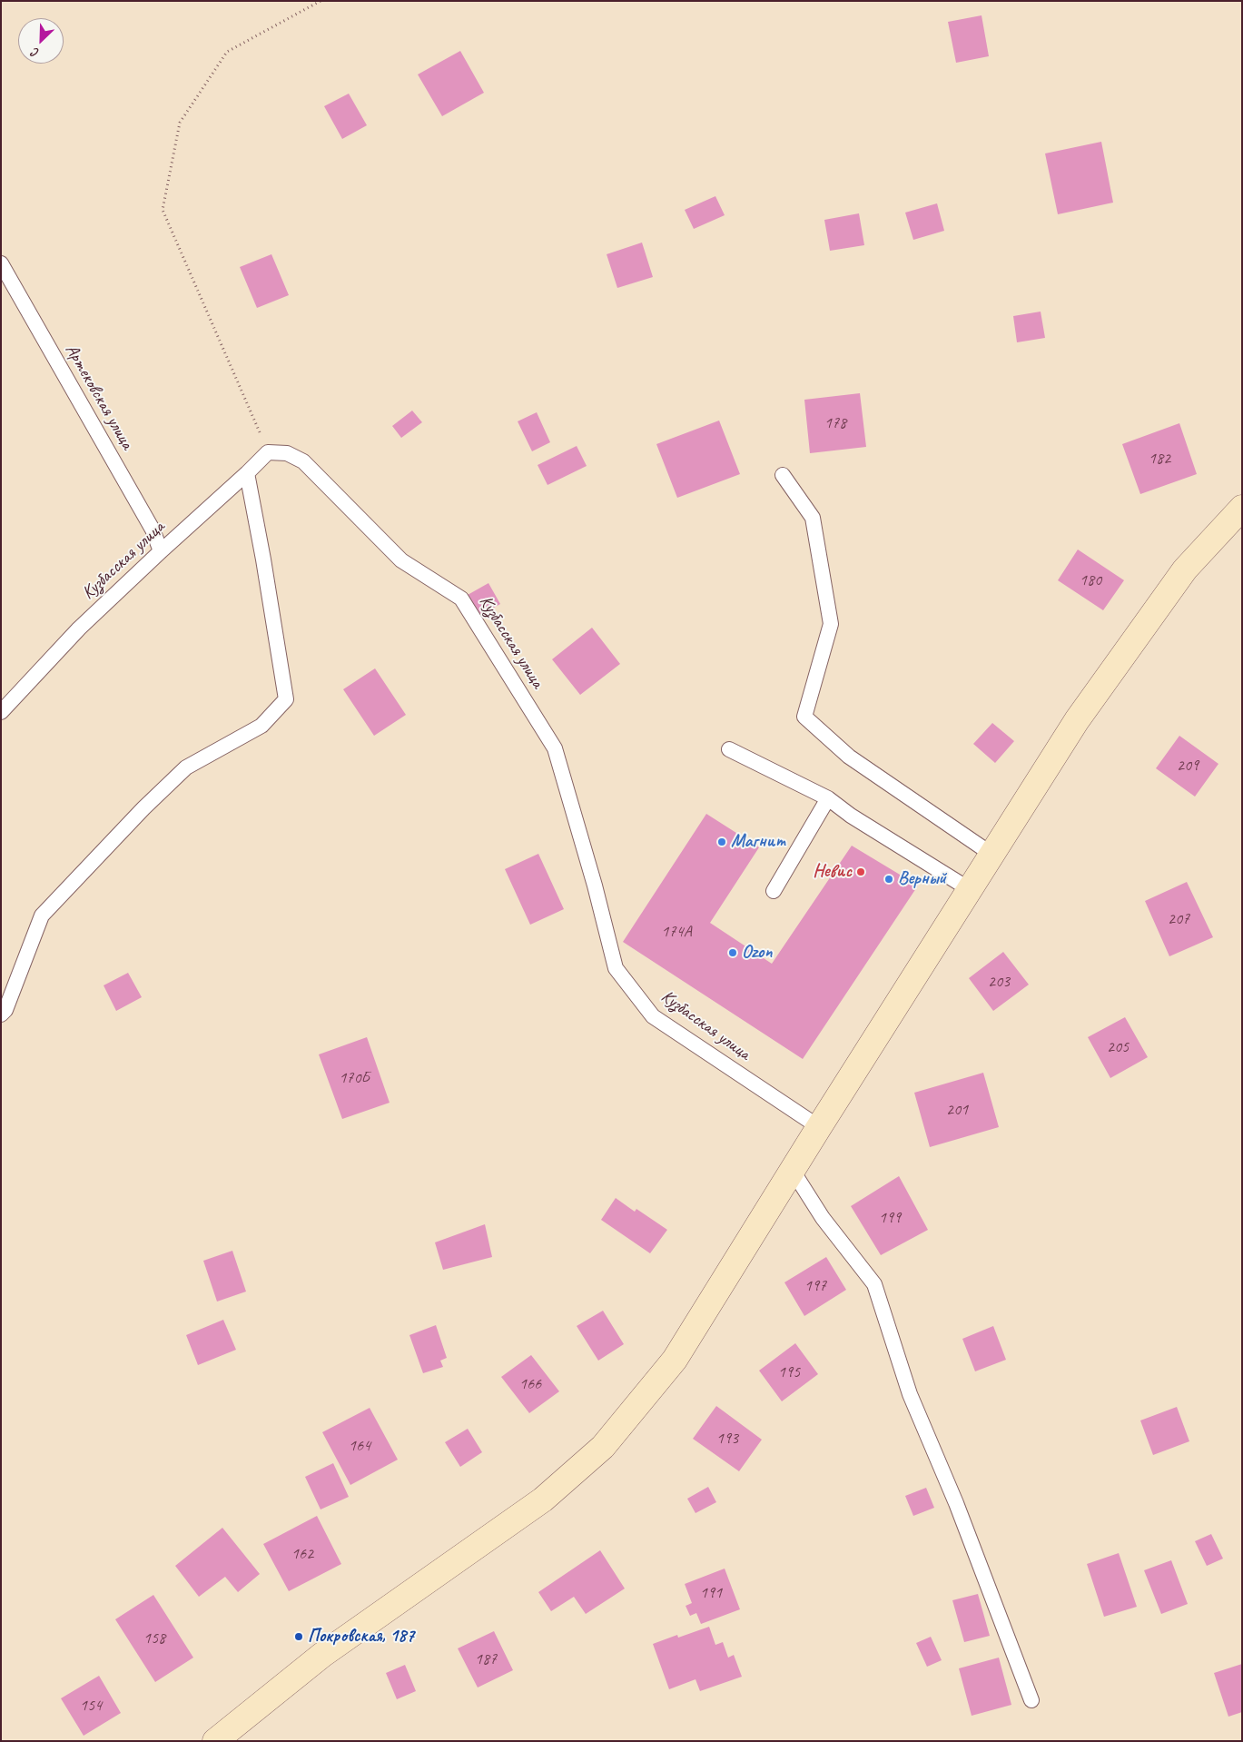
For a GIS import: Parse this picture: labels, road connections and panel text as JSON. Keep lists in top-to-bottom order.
{
  "streets": {
    "lane": ["Артековская улица", "Кузбасская улица"]
  },
  "crossings": [
    ["Артековская улица", "Кузбасская улица"]
  ],
  "places": [
    "Магнит",
    "Невис",
    "Верный",
    "Ozon",
    "Покровская, 187"
  ],
  "house_numbers": [
    "178",
    "182",
    "180",
    "209",
    "207",
    "174А",
    "203",
    "205",
    "170Б",
    "201",
    "199",
    "197",
    "195",
    "166",
    "193",
    "164",
    "162",
    "191",
    "158",
    "187",
    "154"
  ],
  "north": "bottom left"
}
